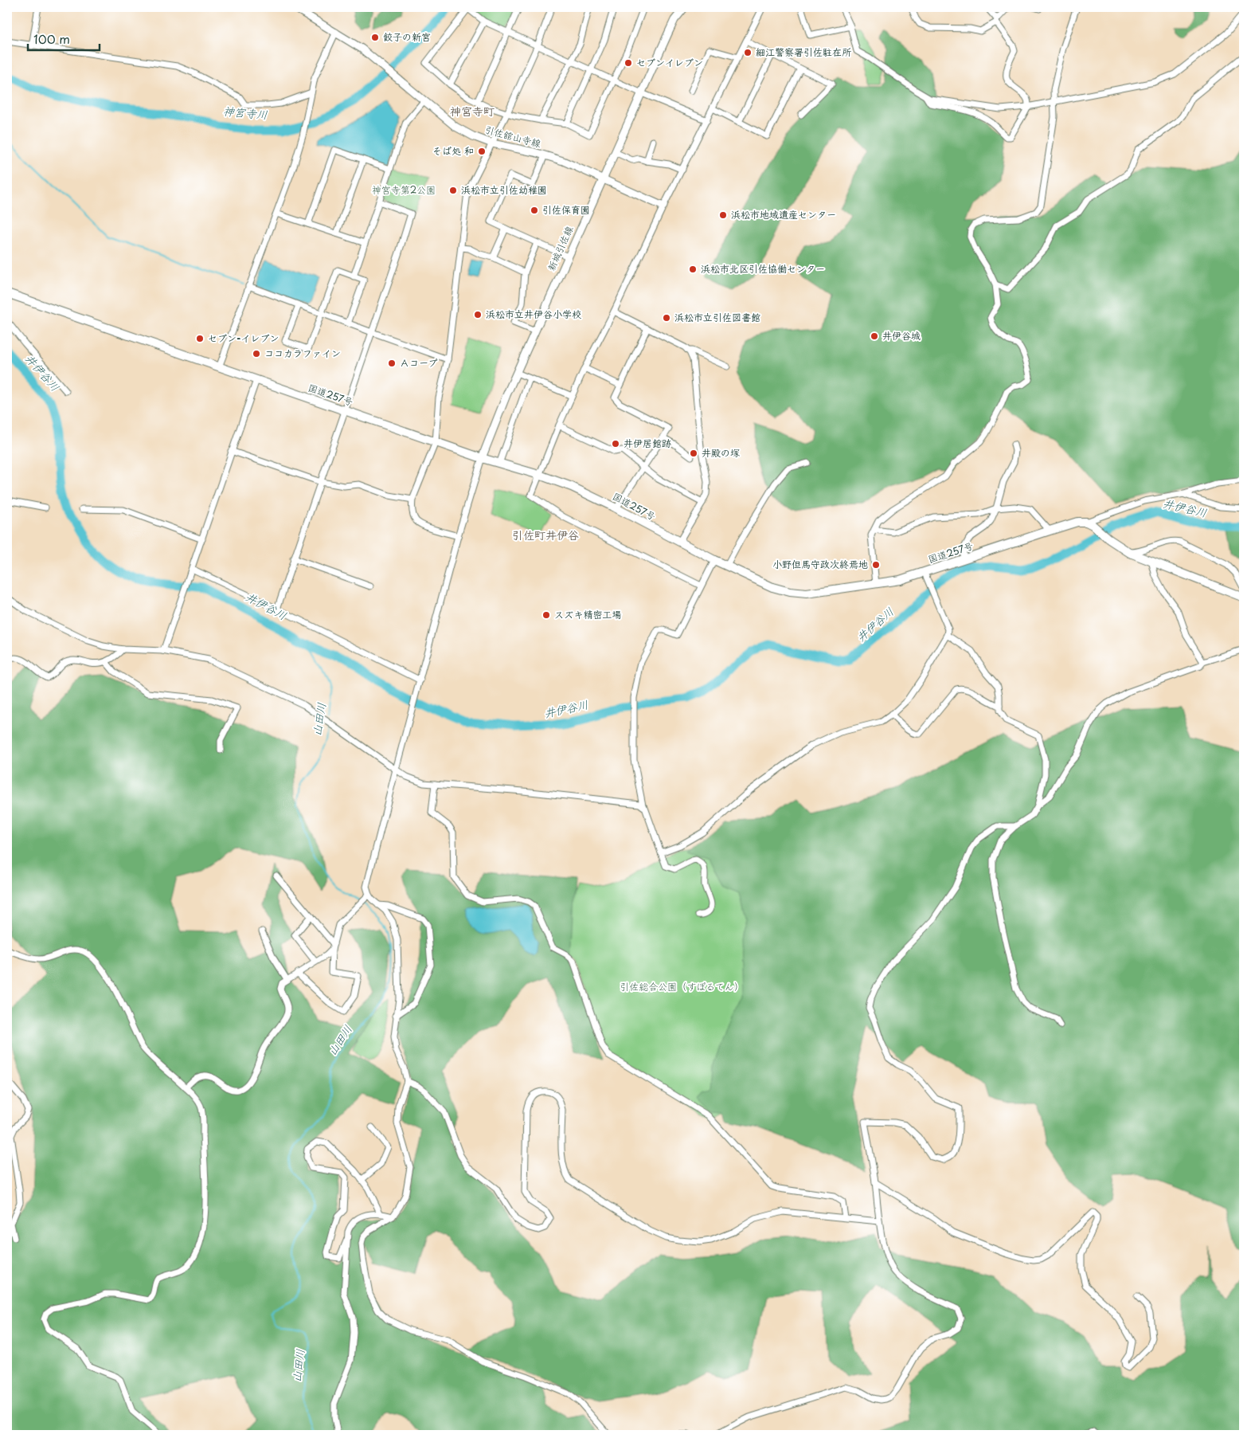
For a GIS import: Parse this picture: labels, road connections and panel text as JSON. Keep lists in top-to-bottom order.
{
  "streets": {
    "highway": ["国道257号"],
    "main road": ["引佐舘山寺線", "新城引佐線"]
  },
  "crossings": [
    ["引佐舘山寺線", "新城引佐線"],
    ["新城引佐線", "国道257号"]
  ],
  "districts": ["神宮寺町", "引佐町井伊谷"],
  "water": ["神宮寺川", "井伊谷川", "山田川"],
  "parks": ["神宮寺第2公園", "引佐総合公園（すぽるてん）"],
  "places": [
    "餃子の新宮",
    "細江警察署引佐駐在所",
    "セブンイレブン",
    "そば処 和",
    "浜松市立引佐幼稚園",
    "引佐保育園",
    "浜松市地域遺産センター",
    "浜松市北区引佐協働センター",
    "浜松市立井伊谷小学校",
    "浜松市立引佐図書館",
    "井伊谷城",
    "セブン-イレブン",
    "ココカラファイン",
    "Ａコープ",
    "井伊居館跡",
    "井殿の塚",
    "小野但馬守政次終焉地",
    "スズキ精密工場"
  ],
  "scale_bar": "100 m"
}
